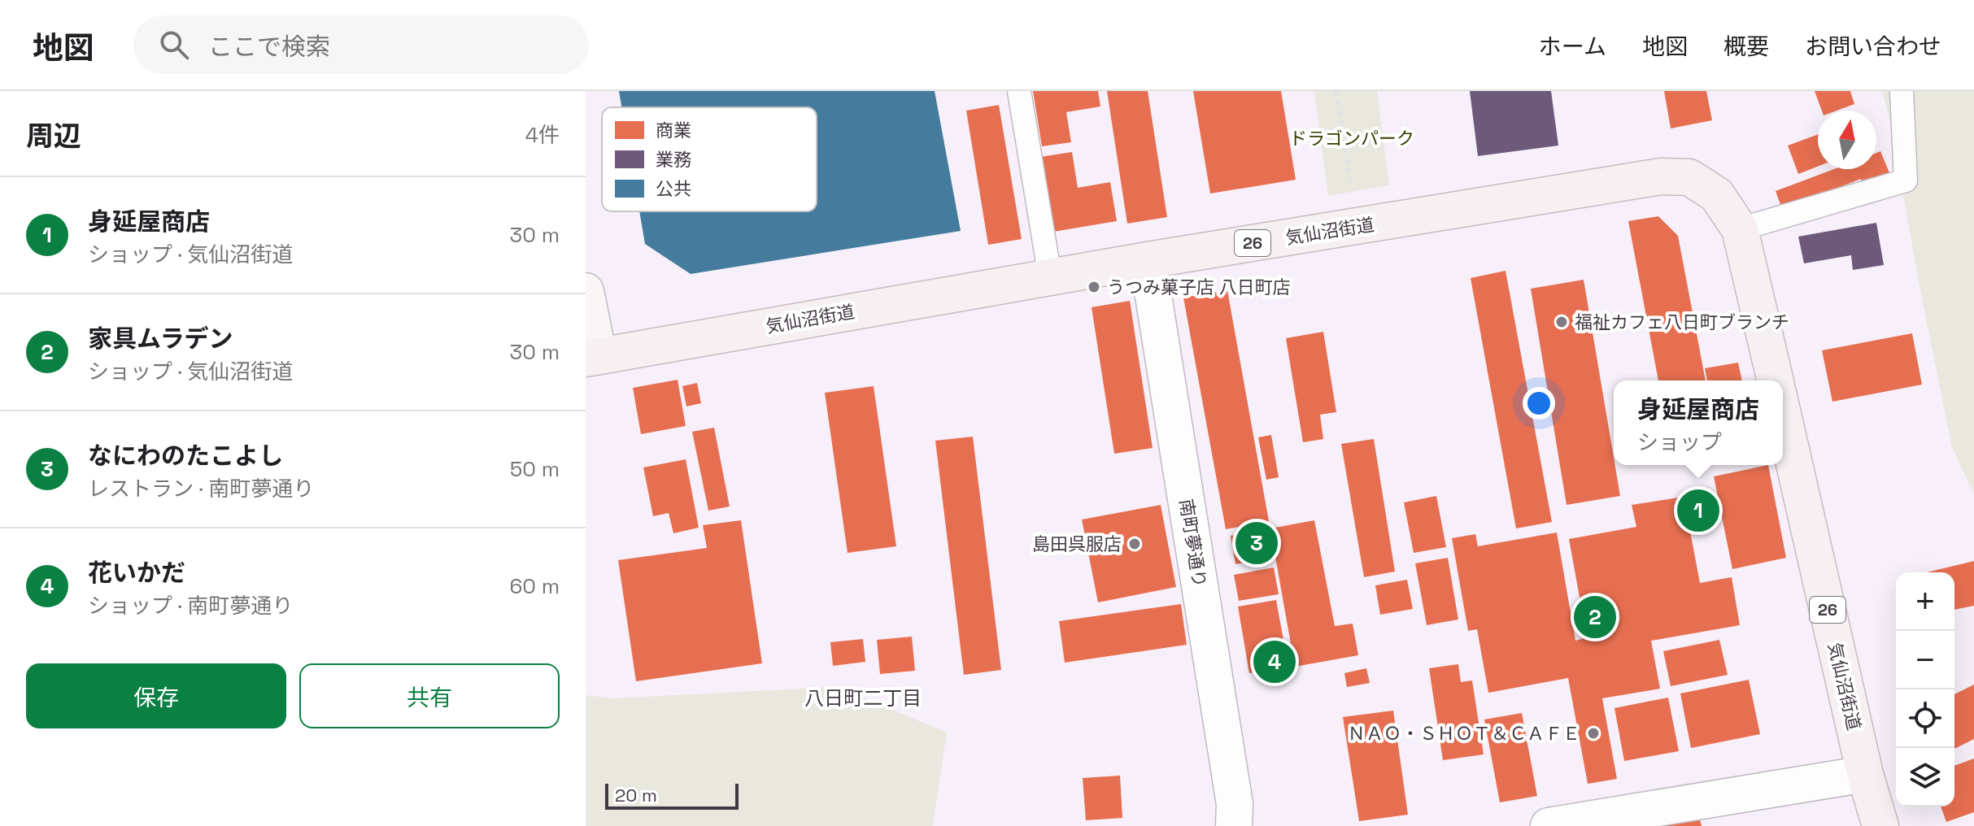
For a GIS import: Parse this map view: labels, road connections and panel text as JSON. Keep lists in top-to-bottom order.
{
  "streets": {
    "main road": ["気仙沼街道", "26"],
    "street": ["南町夢通り"]
  },
  "crossings": [
    ["気仙沼街道", "南町夢通り"]
  ],
  "districts": ["八日町二丁目"],
  "parks": ["ドラゴンパーク"],
  "places": [
    "うつみ菓子店 八日町店",
    "福祉カフェ八日町ブランチ",
    "島田呉服店",
    "ＮＡＯ・ＳＨＯＴ＆ＣＡＦＥ"
  ],
  "legend": ["商業", "業務", "公共"],
  "scale_bar": "20 m",
  "north": "top",
  "page": {
    "header": "地図",
    "search": "ここで検索",
    "nav": [
      "ホーム",
      "地図",
      "概要",
      "お問い合わせ"
    ],
    "heading": ["周辺", "4件"],
    "list": [
      {
        "mark": "1",
        "name": "身延屋商店",
        "note": "ショップ · 気仙沼街道",
        "value": "30 m"
      },
      {
        "mark": "2",
        "name": "家具ムラデン",
        "note": "ショップ · 気仙沼街道",
        "value": "30 m"
      },
      {
        "mark": "3",
        "name": "なにわのたこよし",
        "note": "レストラン · 南町夢通り",
        "value": "50 m"
      },
      {
        "mark": "4",
        "name": "花いかだ",
        "note": "ショップ · 南町夢通り",
        "value": "60 m"
      }
    ],
    "popup": ["身延屋商店", "ショップ"],
    "pins": [
      "1",
      "3",
      "2",
      "4"
    ],
    "map_buttons": ["+", "−"],
    "buttons": ["保存", "共有"],
    "scale": "20 m"
  }
}
